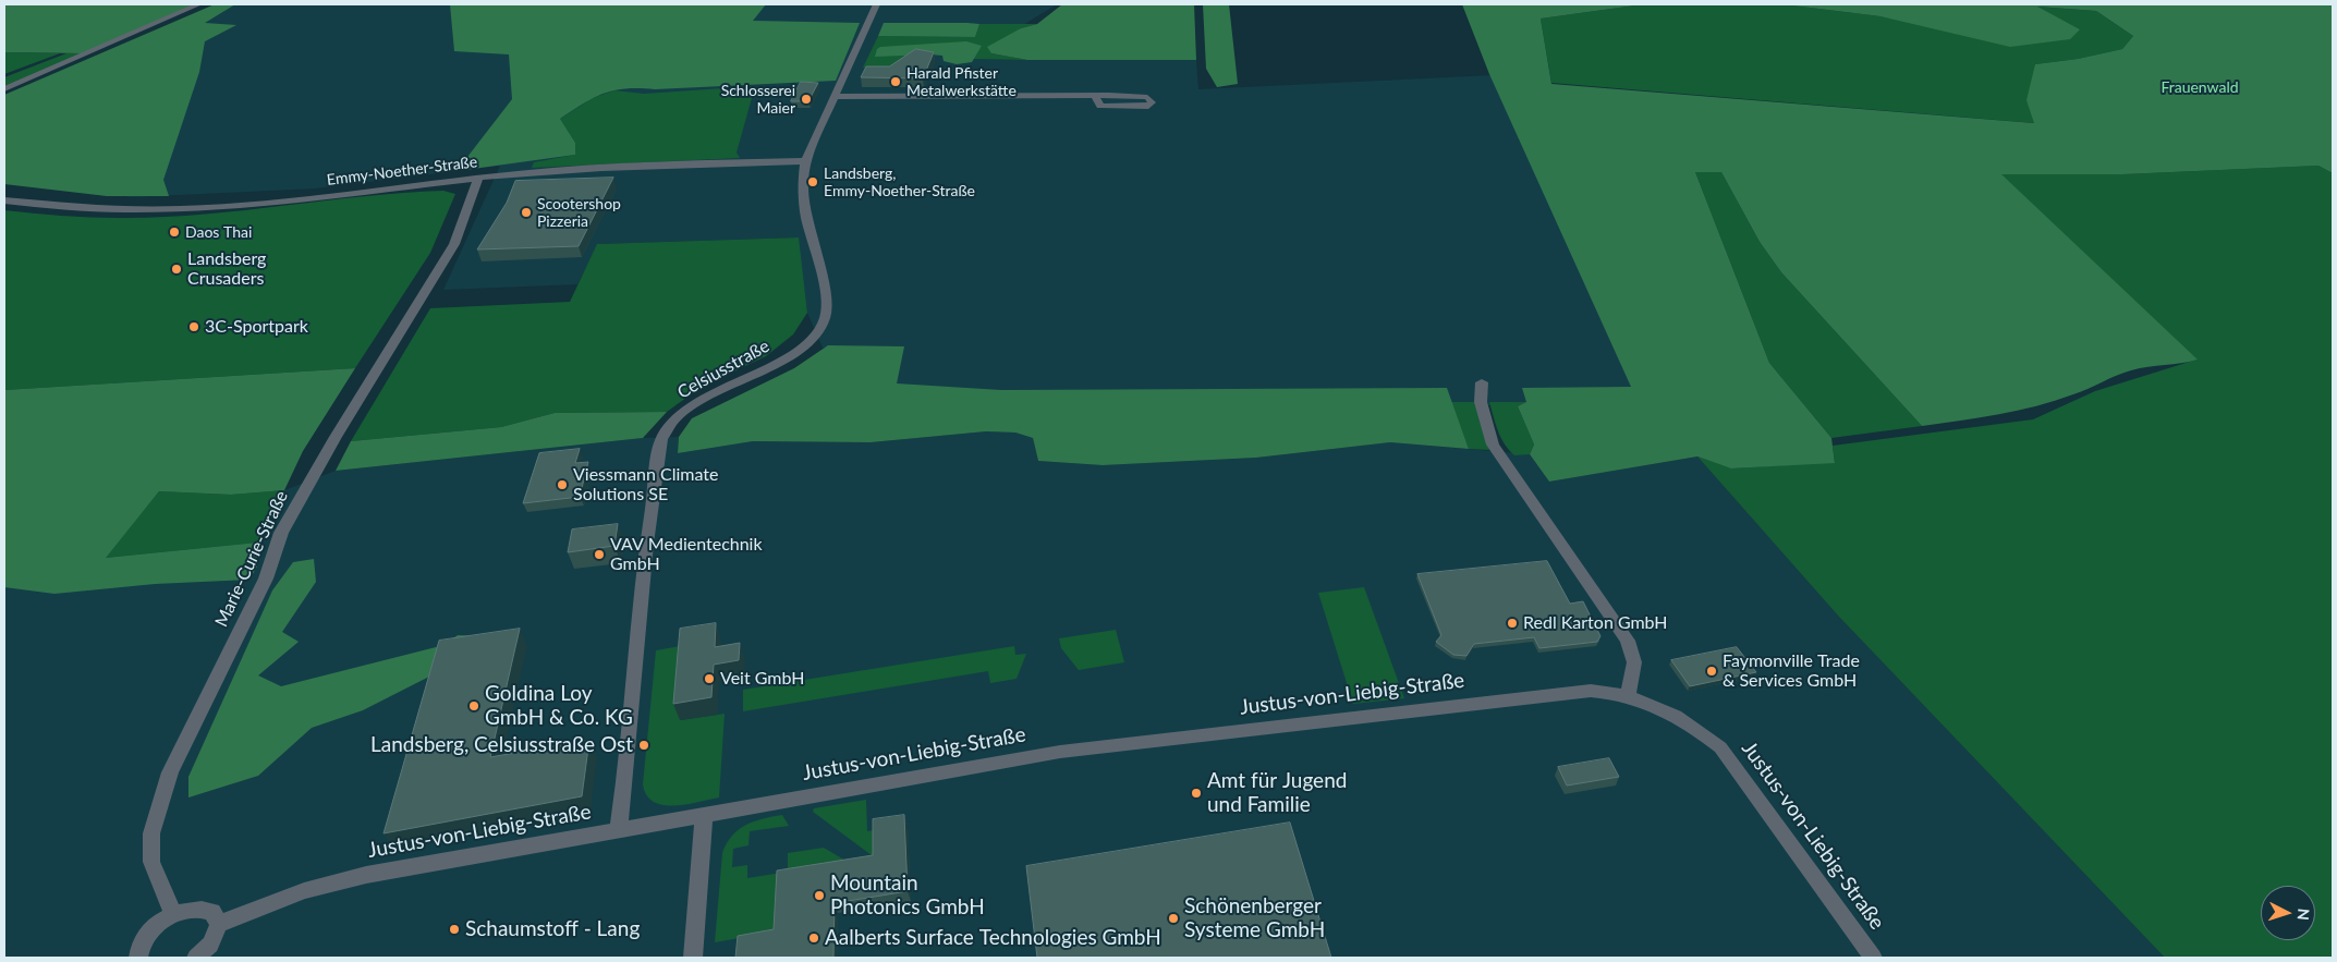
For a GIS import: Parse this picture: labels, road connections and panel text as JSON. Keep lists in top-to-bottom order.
{
  "streets": {
    "street": [
      "Emmy-Noether-Straße",
      "Celsiusstraße",
      "Marie-Curie-Straße",
      "Justus-von-Liebig-Straße"
    ]
  },
  "crossings": [
    ["Emmy-Noether-Straße", "Celsiusstraße"],
    ["Emmy-Noether-Straße", "Marie-Curie-Straße"],
    ["Celsiusstraße", "Justus-von-Liebig-Straße"]
  ],
  "parks": ["Frauenwald"],
  "places": [
    "Harald Pfister Metalwerkstätte",
    "Schlosserei Maier",
    "Landsberg, Emmy-Noether-Straße",
    "Scootershop Pizzeria",
    "Daos Thai",
    "Landsberg Crusaders",
    "3C-Sportpark",
    "Viessmann Climate Solutions SE",
    "VAV Medientechnik GmbH",
    "Redl Karton GmbH",
    "Faymonville Trade & Services GmbH",
    "Veit GmbH",
    "Goldina Loy GmbH & Co. KG",
    "Landsberg, Celsiusstraße Ost",
    "Amt für Jugend und Familie",
    "Mountain Photonics GmbH",
    "Schönenberger Systeme GmbH",
    "Schaumstoff - Lang",
    "Aalberts Surface Technologies GmbH"
  ],
  "north": "right"
}
